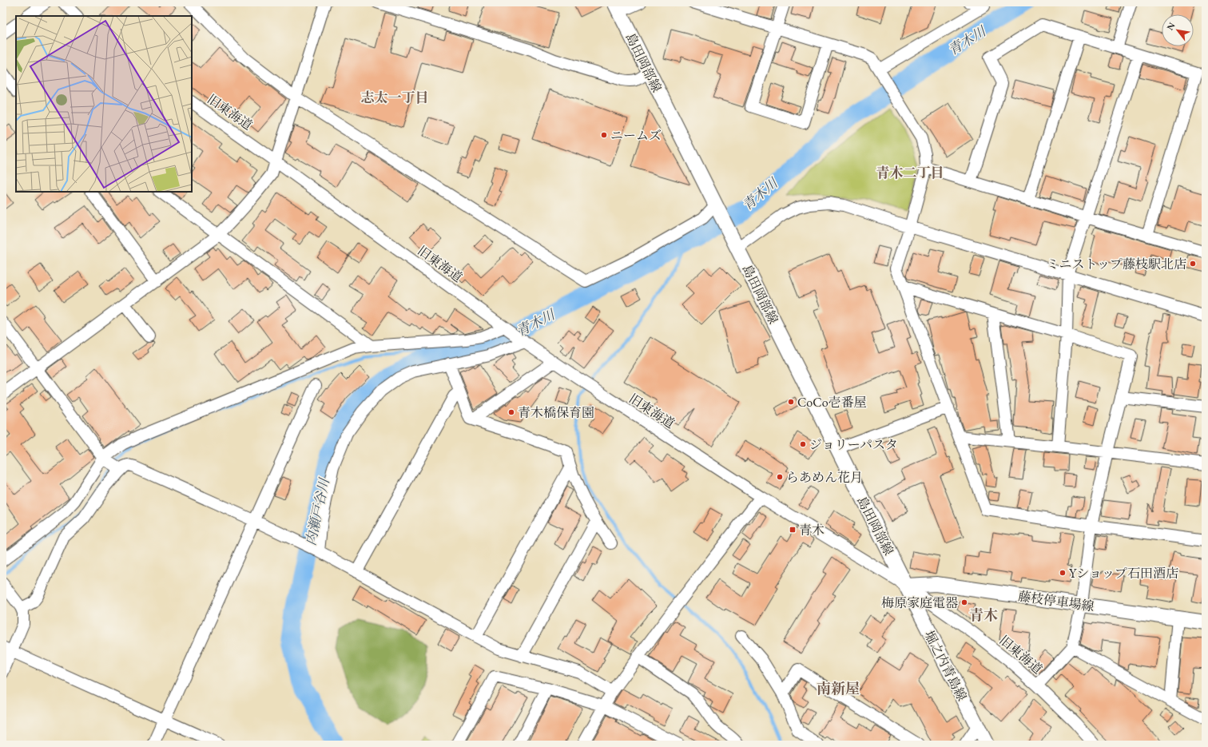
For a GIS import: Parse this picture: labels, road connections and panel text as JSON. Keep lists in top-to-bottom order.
{
  "streets": {
    "main road": ["島田岡部線", "藤枝停車場線", "堀之内青島線"],
    "street": ["旧東海道"]
  },
  "crossings": [
    ["島田岡部線", "旧東海道"],
    ["島田岡部線", "藤枝停車場線"],
    ["島田岡部線", "堀之内青島線"],
    ["旧東海道", "藤枝停車場線"],
    ["旧東海道", "堀之内青島線"],
    ["藤枝停車場線", "堀之内青島線"]
  ],
  "districts": [
    "志太一丁目",
    "青木二丁目",
    "青木",
    "南新屋"
  ],
  "water": ["青木川", "内瀬戸谷川"],
  "places": {
    "other": [
      "ニームズ",
      "ミニストップ藤枝駅北店",
      "CoCo壱番屋",
      "青木橋保育園",
      "ジョリーパスタ",
      "らあめん花月",
      "Yショップ石田酒店",
      "梅原家庭電器"
    ],
    "transit": ["青木"]
  },
  "north": "top left"
}
